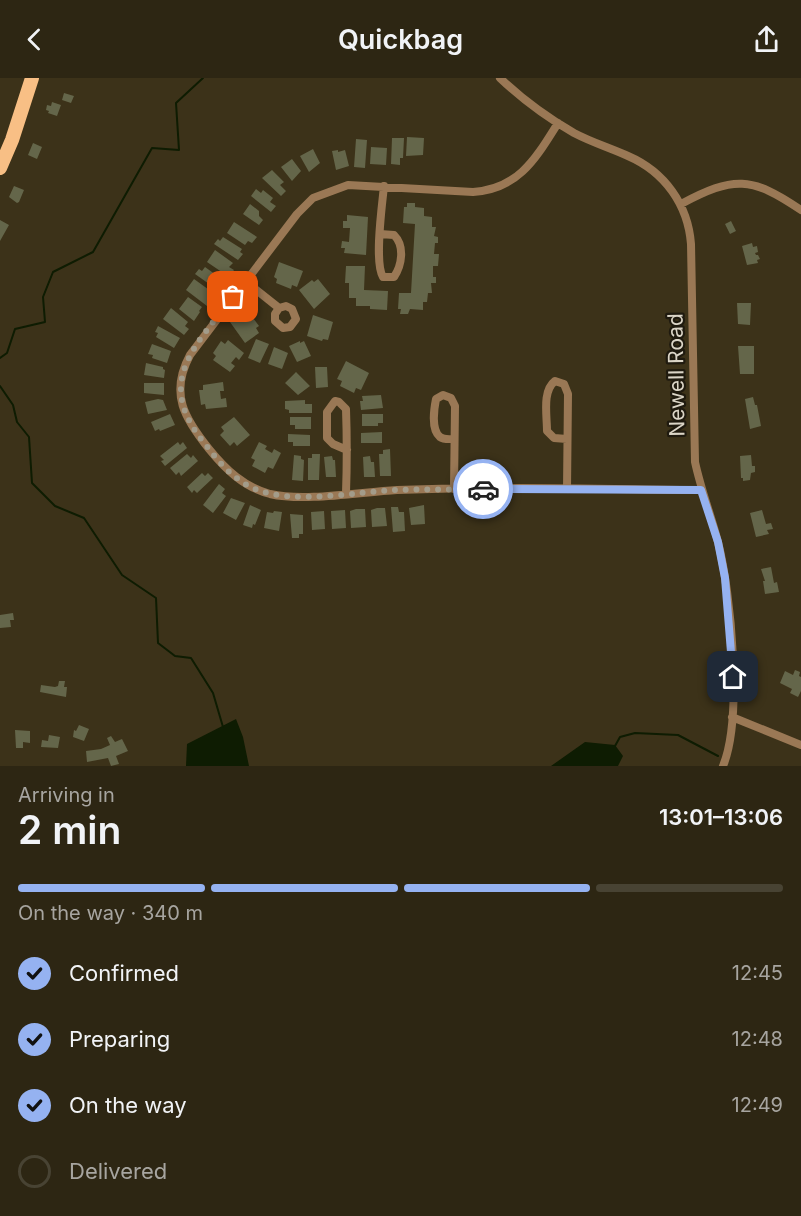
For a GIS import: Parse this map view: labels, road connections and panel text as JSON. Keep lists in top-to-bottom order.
{
  "streets": {
    "street": ["Newell Road"]
  },
  "page": {
    "header": "Quickbag",
    "heading": ["2 min", "Arriving in", "13:01–13:06"],
    "bar": "On the way · 340 m",
    "list": [
      ["Confirmed", "12:45"],
      ["Preparing", "12:48"],
      ["On the way", "12:49"],
      "Delivered"
    ]
  }
}
